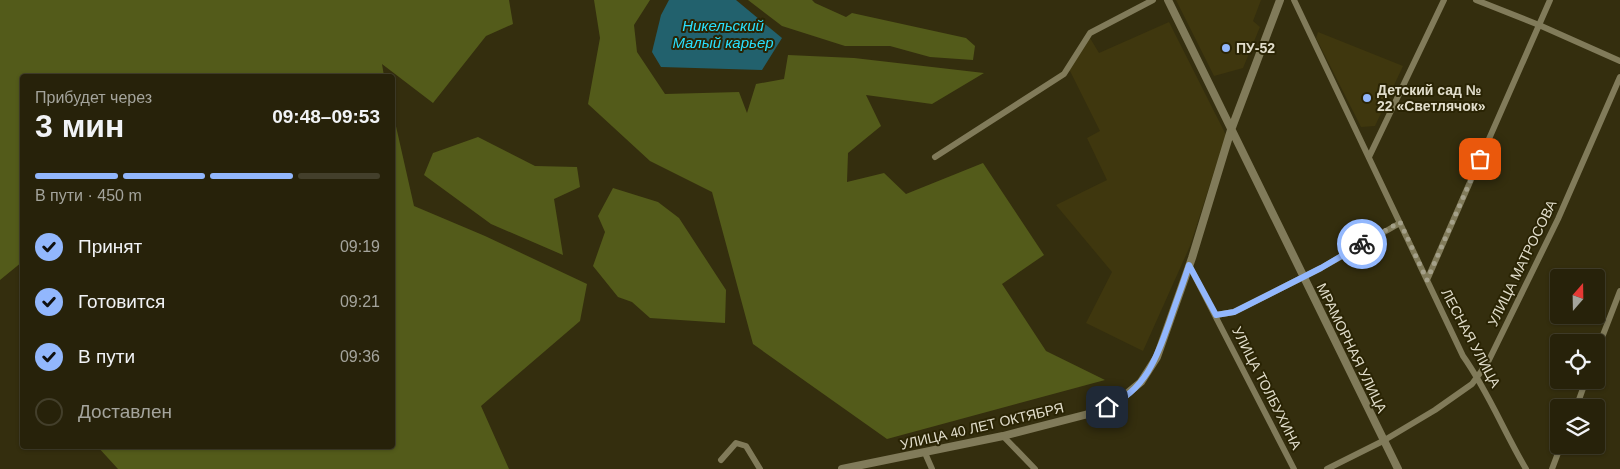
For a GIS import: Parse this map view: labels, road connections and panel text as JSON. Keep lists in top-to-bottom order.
{
  "streets": {
    "street": [
      "УЛИЦА МАТРОСОВА",
      "ЛЕСНАЯ УЛИЦА",
      "МРАМОРНАЯ УЛИЦА",
      "УЛИЦА ТОЛБУХИНА",
      "УЛИЦА 40 ЛЕТ ОКТЯБРЯ"
    ]
  },
  "crossings": [
    ["УЛИЦА МАТРОСОВА", "ЛЕСНАЯ УЛИЦА"],
    ["УЛИЦА МАТРОСОВА", "МРАМОРНАЯ УЛИЦА"],
    ["МРАМОРНАЯ УЛИЦА", "УЛИЦА 40 ЛЕТ ОКТЯБРЯ"],
    ["УЛИЦА ТОЛБУХИНА", "УЛИЦА 40 ЛЕТ ОКТЯБРЯ"]
  ],
  "water": ["Никельский Малый карьер"],
  "places": ["ПУ-52", "Детский сад № 22 «Светлячок»"],
  "north": "top",
  "page": {
    "heading": ["3 мин", "Прибудет через", "09:48–09:53"],
    "bar": "В пути · 450 m",
    "list": [
      ["Принят", "09:19"],
      ["Готовится", "09:21"],
      ["В пути", "09:36"],
      "Доставлен"
    ]
  }
}
